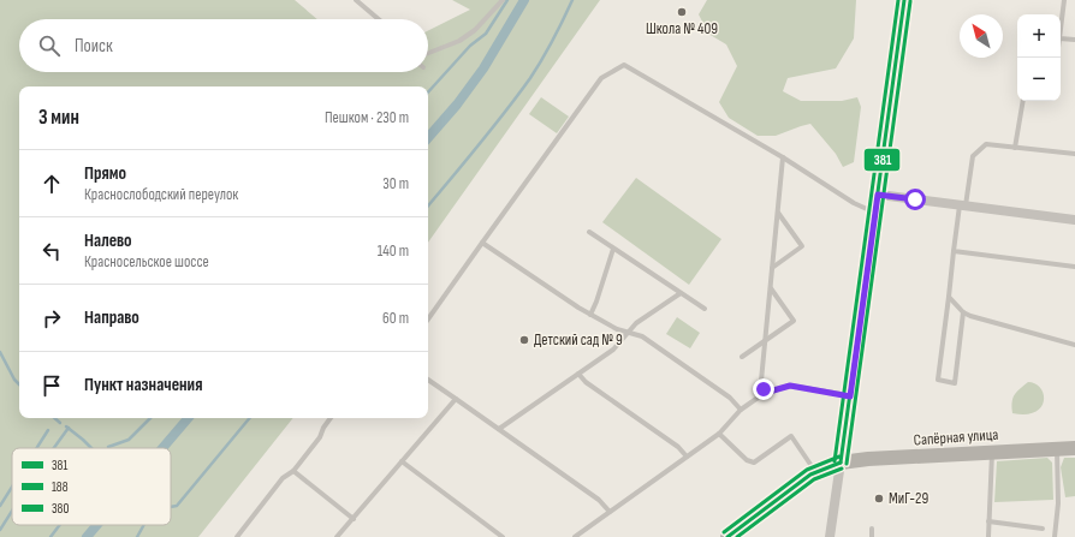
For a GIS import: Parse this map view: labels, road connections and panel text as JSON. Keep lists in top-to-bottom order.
{
  "streets": {
    "main road": ["Сапёрная улица"]
  },
  "places": ["Школа № 409", "Детский сад № 9", "МиГ-29"],
  "lines": ["transit line 381", "transit line 380", "transit line 188"],
  "legend": ["381", "188", "380"],
  "north": "top left",
  "page": {
    "map_buttons": ["+", "−"],
    "search": "Поиск",
    "heading": ["3 мин", "Пешком · 230 m"],
    "list": [
      ["Прямо", "Краснослободский переулок", "30 m"],
      ["Налево", "Красносельское шоссе", "140 m"],
      ["Направо", "60 m"],
      "Пункт назначения"
    ]
  }
}
